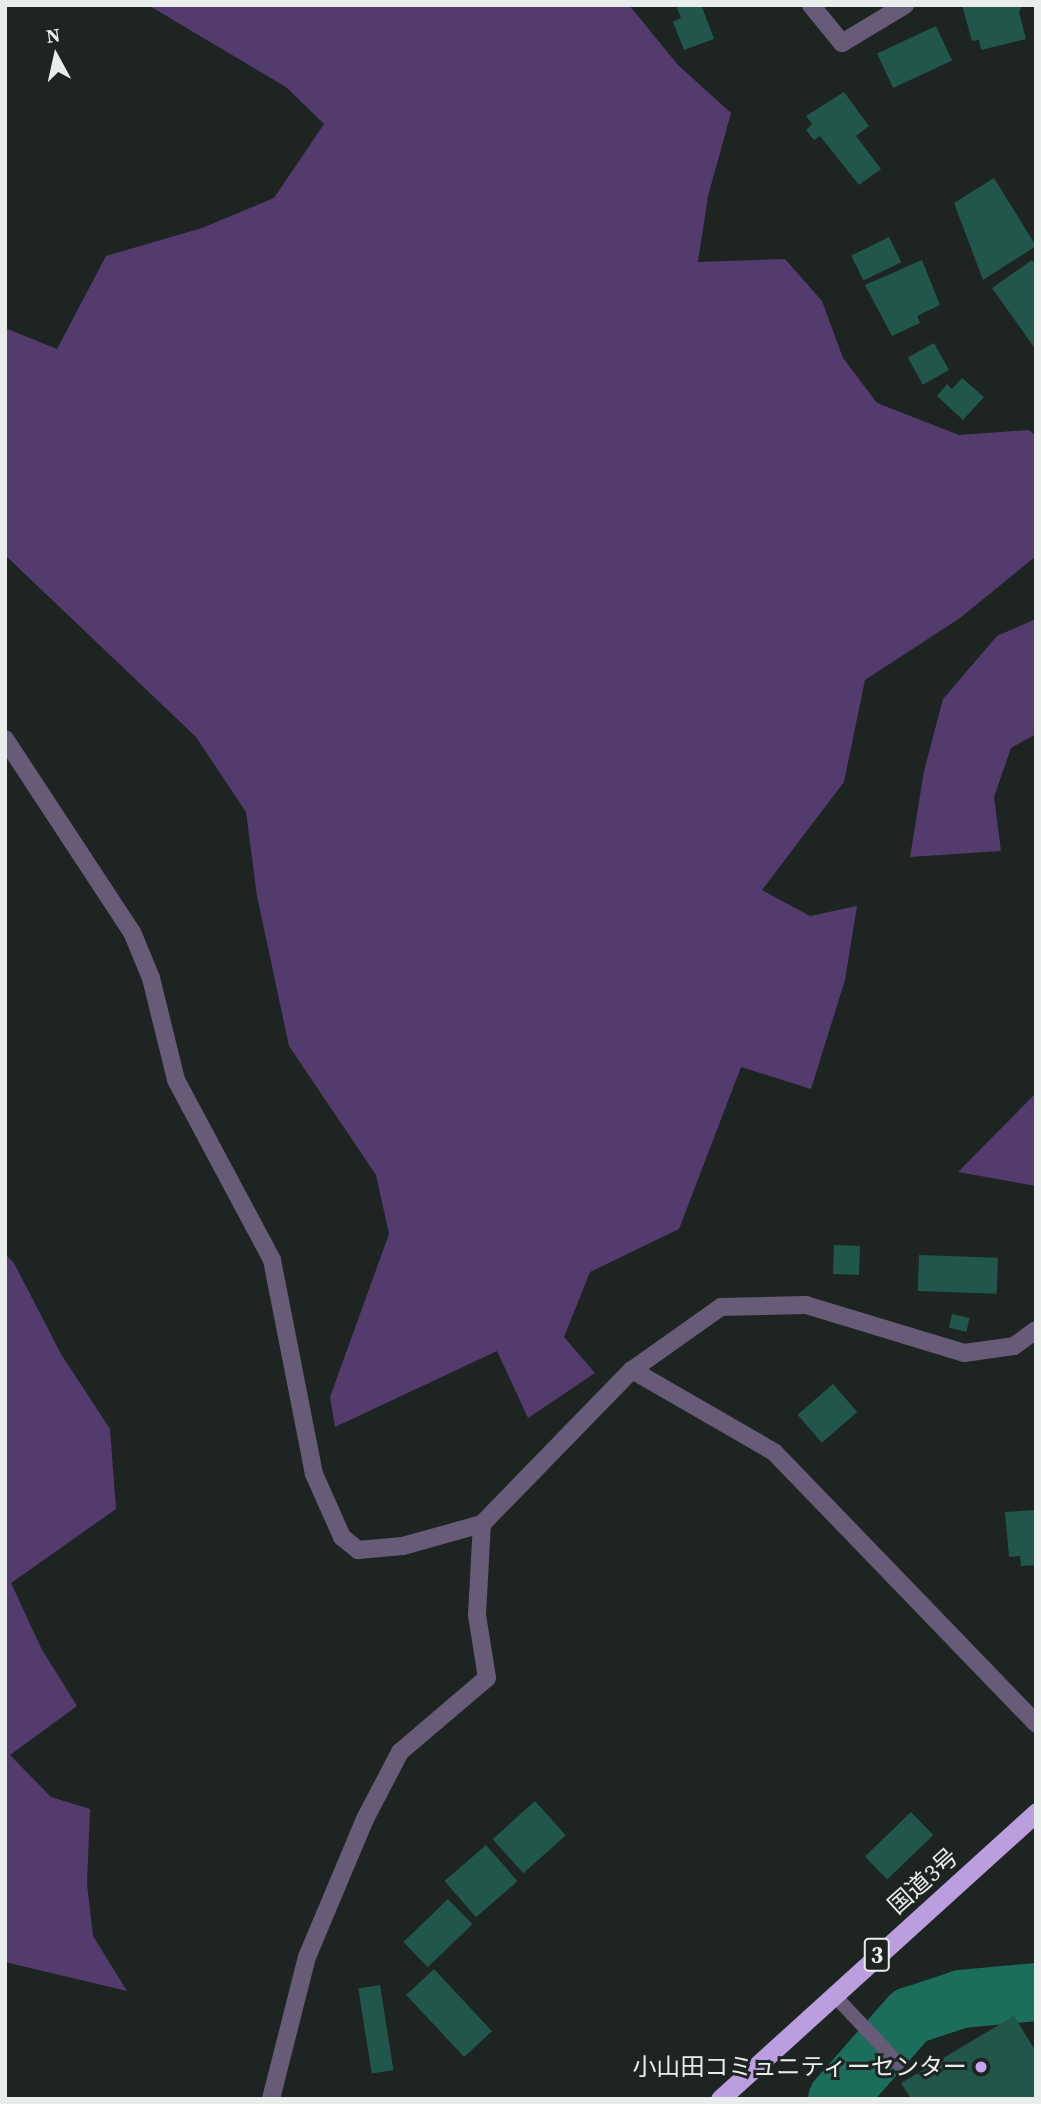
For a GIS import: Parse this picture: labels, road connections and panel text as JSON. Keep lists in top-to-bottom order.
{
  "streets": {
    "highway": ["国道3号", "3"]
  },
  "places": ["小山田コミュニティーセンター"],
  "north": "top"
}
